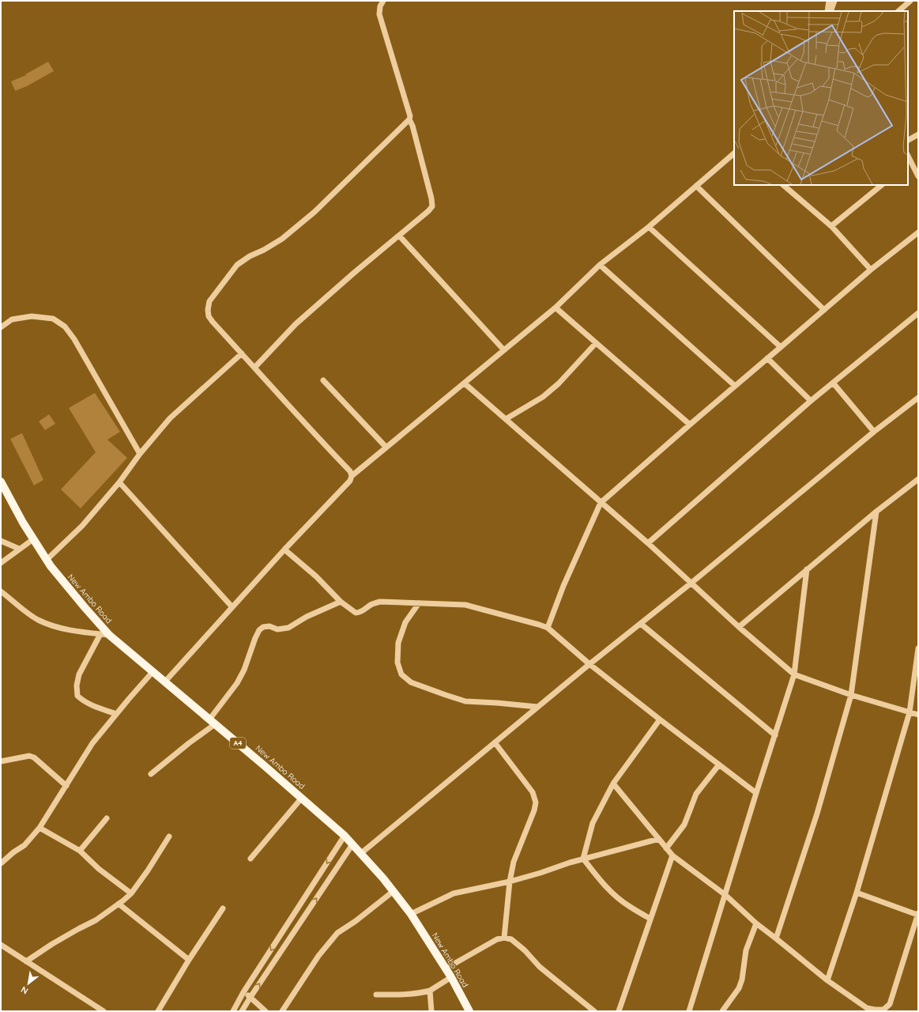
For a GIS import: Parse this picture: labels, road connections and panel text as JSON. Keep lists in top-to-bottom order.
{
  "streets": {
    "main road": ["New Ambo Road", "A4"]
  },
  "north": "bottom left"
}
